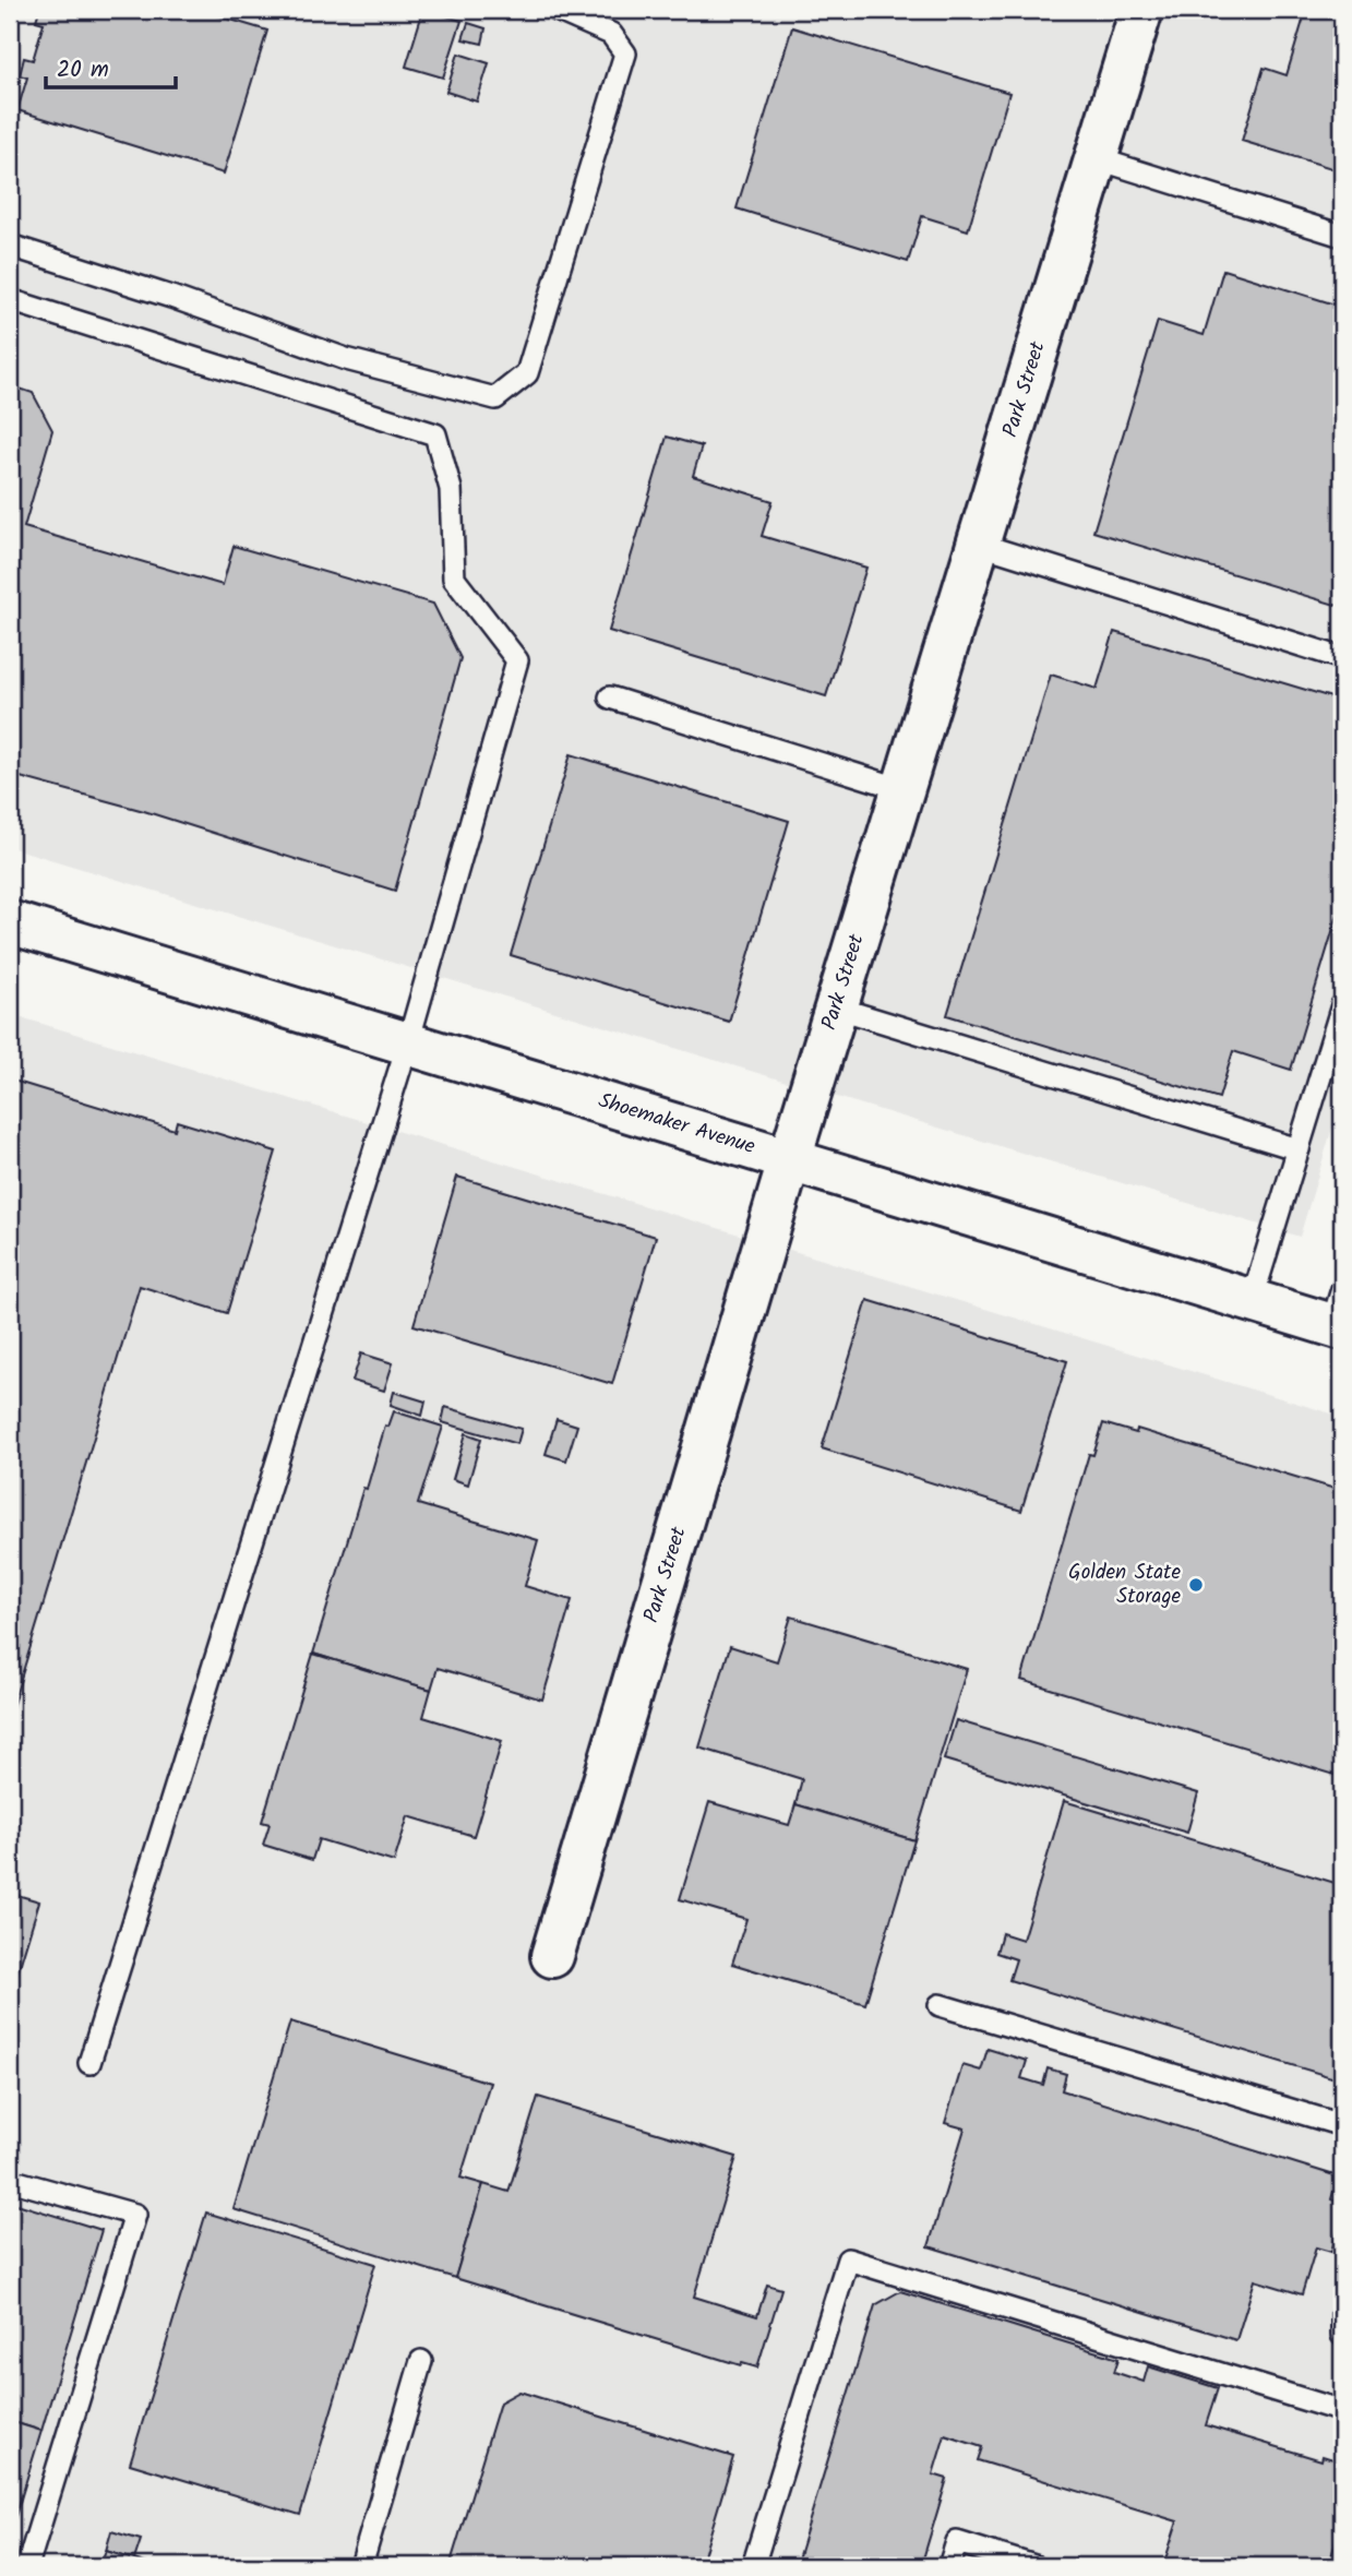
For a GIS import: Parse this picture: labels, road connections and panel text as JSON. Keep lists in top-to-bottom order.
{
  "streets": {
    "street": ["Park Street", "Shoemaker Avenue"]
  },
  "crossings": [
    ["Park Street", "Shoemaker Avenue"]
  ],
  "places": ["Golden State Storage"],
  "scale_bar": "20 m"
}
